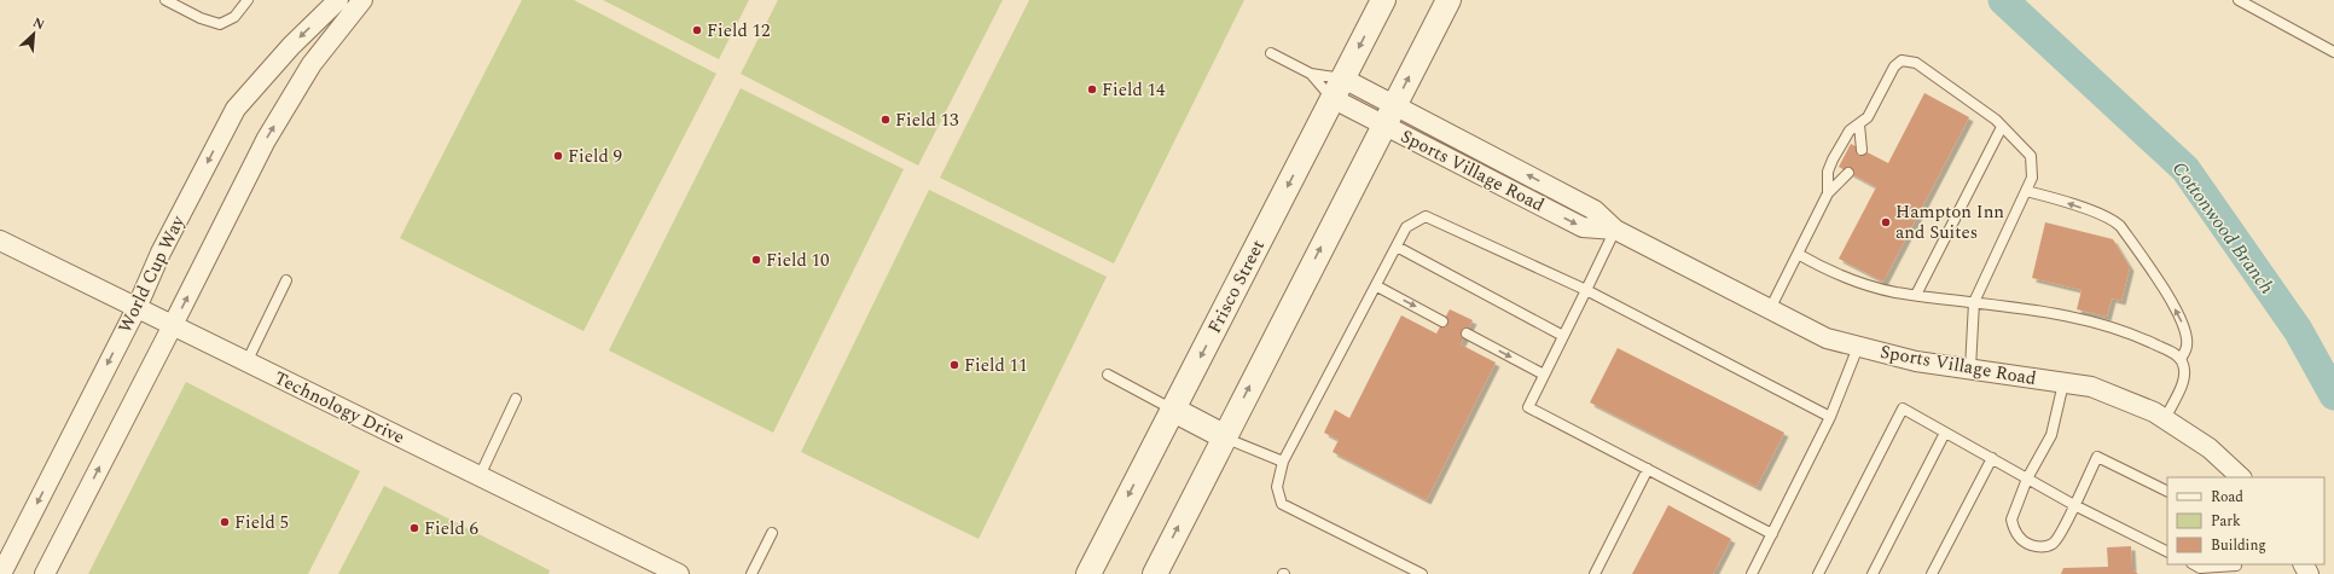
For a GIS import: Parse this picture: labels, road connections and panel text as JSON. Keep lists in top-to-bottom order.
{
  "streets": {
    "street": [
      "Sports Village Road",
      "World Cup Way",
      "Frisco Street",
      "Technology Drive"
    ]
  },
  "crossings": [
    ["Sports Village Road", "Frisco Street"],
    ["World Cup Way", "Technology Drive"]
  ],
  "water": ["Cottonwood Branch"],
  "places": [
    "Field 12",
    "Field 14",
    "Field 13",
    "Field 9",
    "Hampton Inn and Suites",
    "Field 10",
    "Field 11",
    "Field 5",
    "Field 6"
  ],
  "legend": ["Road", "Park", "Building"],
  "north": "top right"
}
